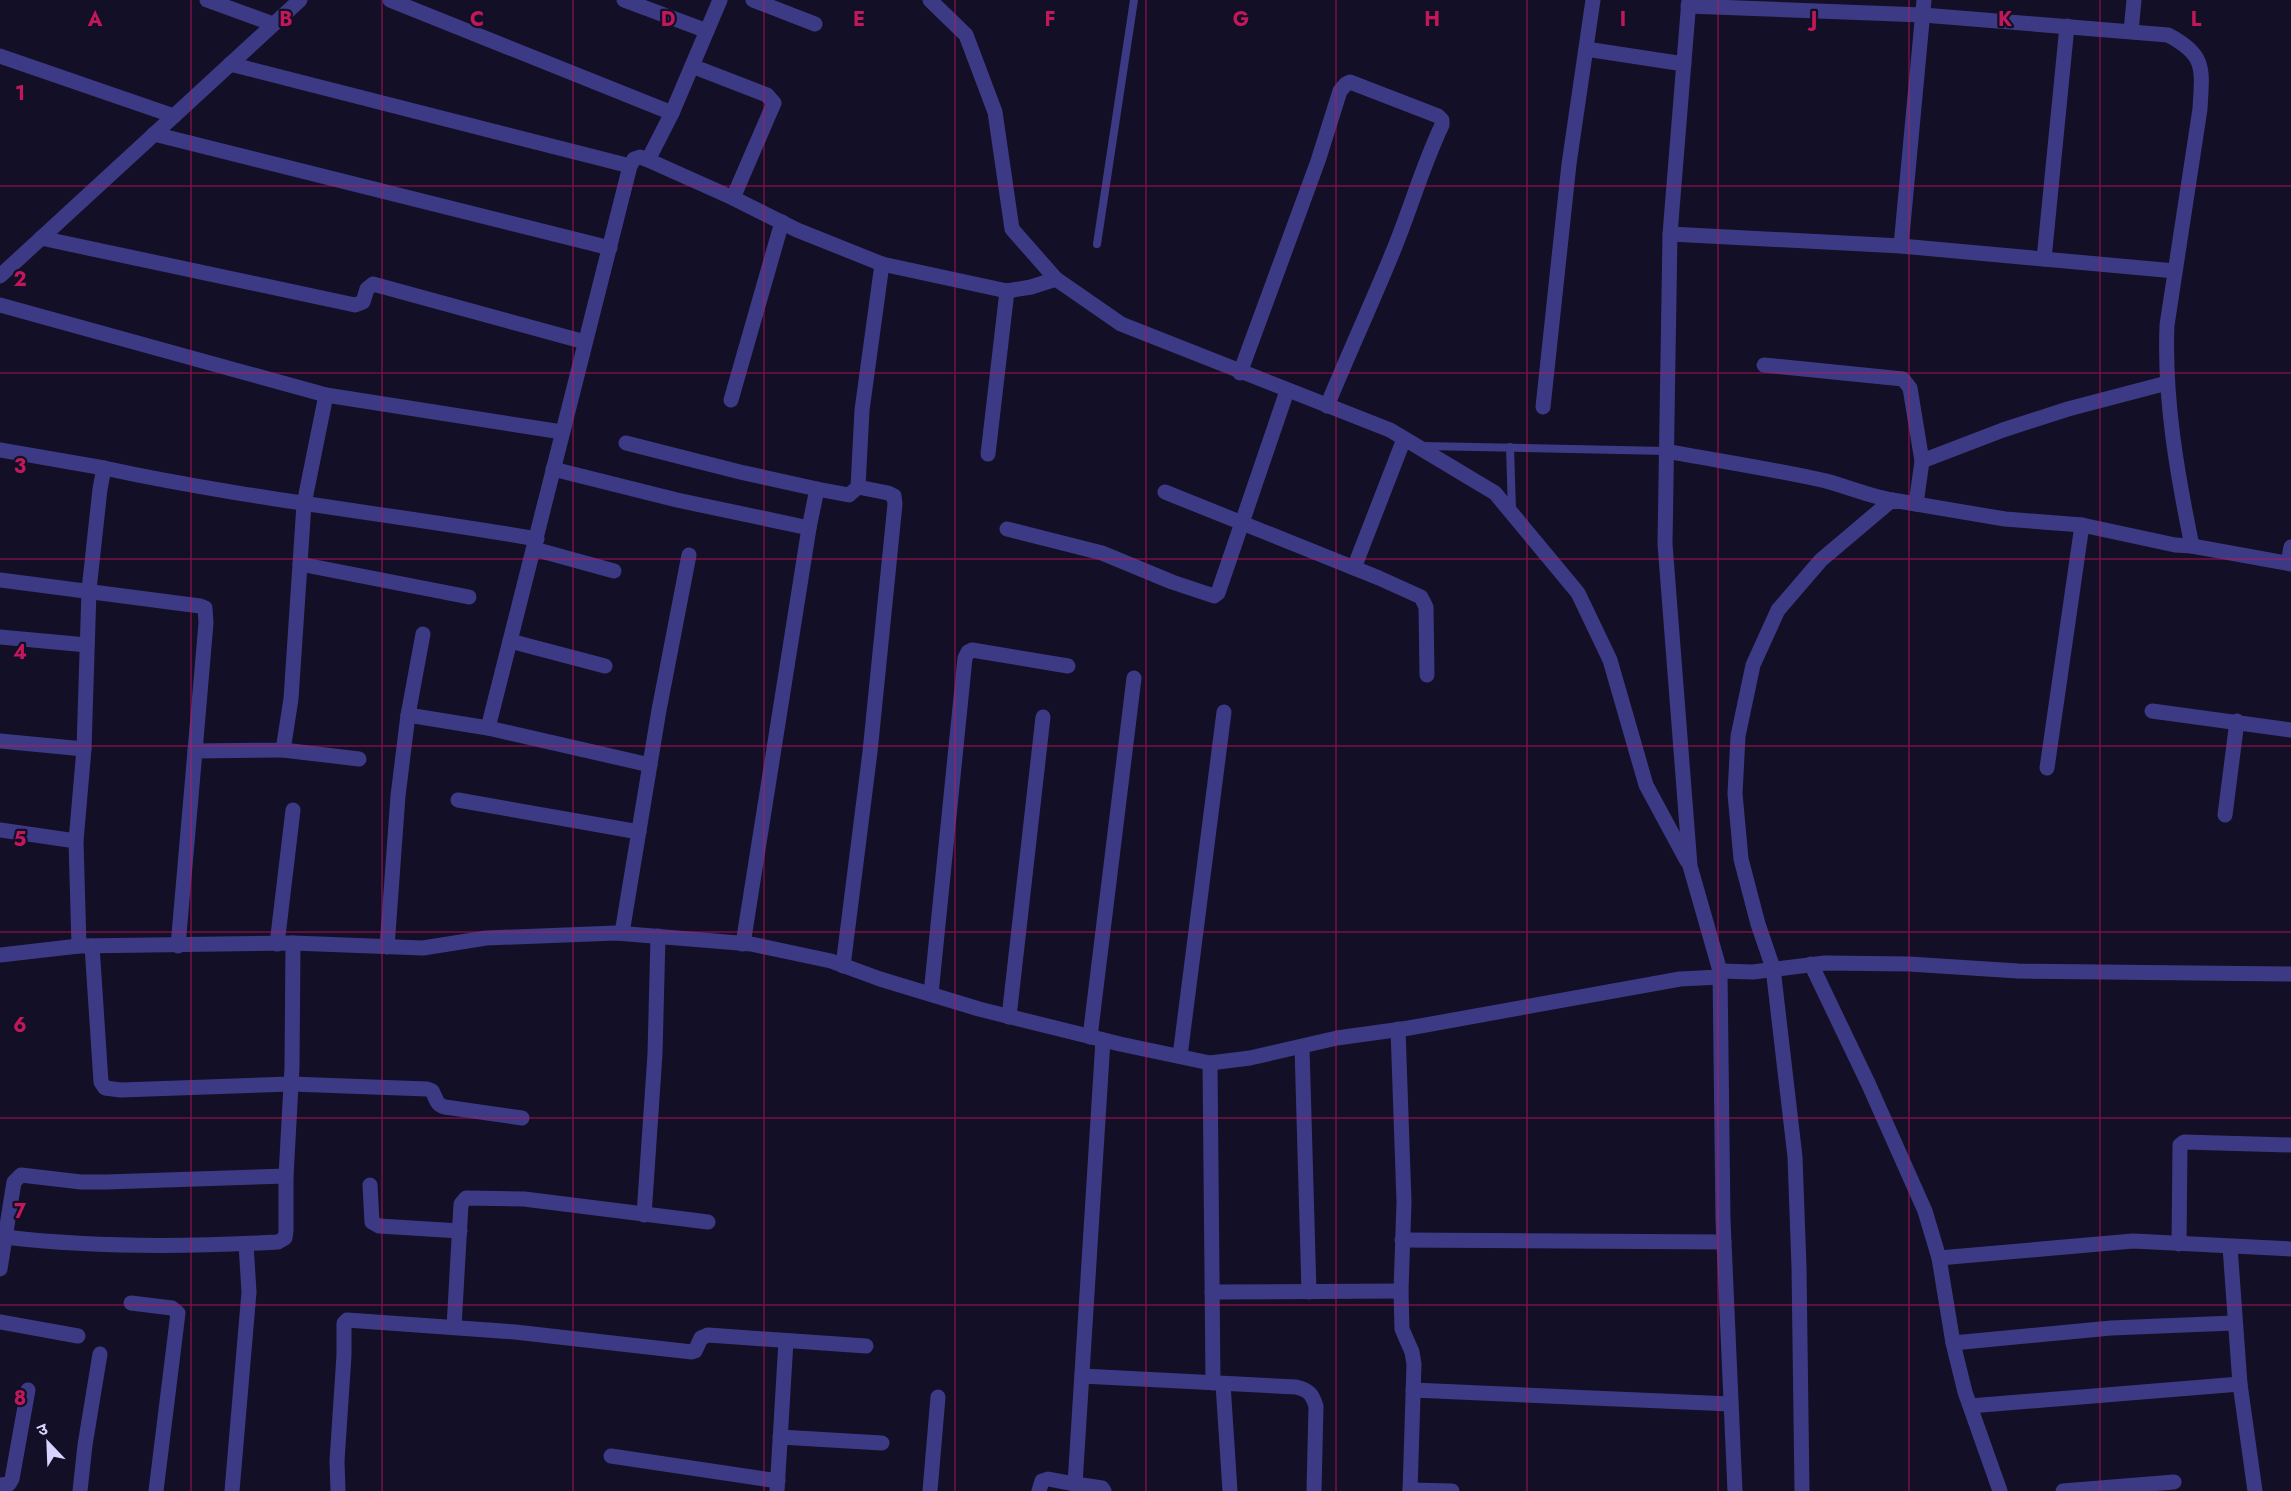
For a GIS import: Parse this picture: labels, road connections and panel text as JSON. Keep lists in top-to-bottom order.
{
  "north": "top left",
  "grid": {
    "columns": [
      "A",
      "B",
      "C",
      "D",
      "E",
      "F",
      "G",
      "H",
      "I",
      "J",
      "K",
      "L"
    ],
    "rows": [
      "1",
      "2",
      "3",
      "4",
      "5",
      "6",
      "7",
      "8"
    ]
  }
}
